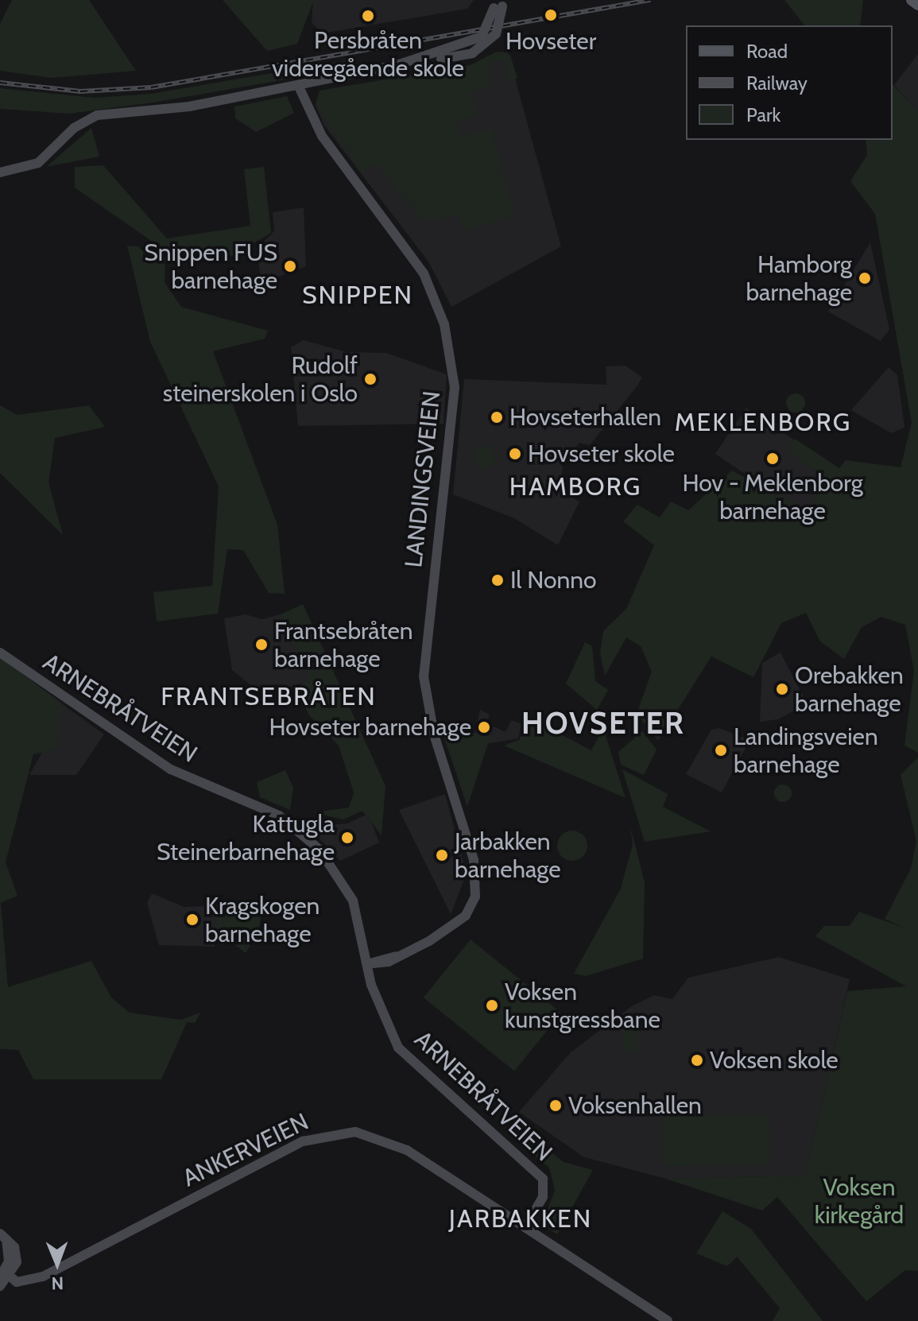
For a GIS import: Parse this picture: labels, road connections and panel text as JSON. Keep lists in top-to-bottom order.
{
  "streets": {
    "street": ["LANDINGSVEIEN", "ARNEBRÅTVEIEN", "ANKERVEIEN"]
  },
  "crossings": [
    ["LANDINGSVEIEN", "ARNEBRÅTVEIEN"],
    ["ARNEBRÅTVEIEN", "ANKERVEIEN"]
  ],
  "districts": [
    "SNIPPEN",
    "MEKLENBORG",
    "HAMBORG",
    "FRANTSEBRÅTEN",
    "HOVSETER",
    "JARBAKKEN"
  ],
  "parks": ["Voksen kirkegård"],
  "places": [
    "Hovseter",
    "Persbråten videregående skole",
    "Snippen FUS barnehage",
    "Hamborg barnehage",
    "Rudolf steinerskolen i Oslo",
    "Hovseterhallen",
    "Hovseter skole",
    "Hov - Meklenborg barnehage",
    "Il Nonno",
    "Frantsebråten barnehage",
    "Orebakken barnehage",
    "Hovseter barnehage",
    "Landingsveien barnehage",
    "Kattugla Steinerbarnehage",
    "Jarbakken barnehage",
    "Kragskogen barnehage",
    "Voksen kunstgressbane",
    "Voksen skole",
    "Voksenhallen"
  ],
  "legend": ["Road", "Railway", "Park"],
  "north": "bottom"
}
